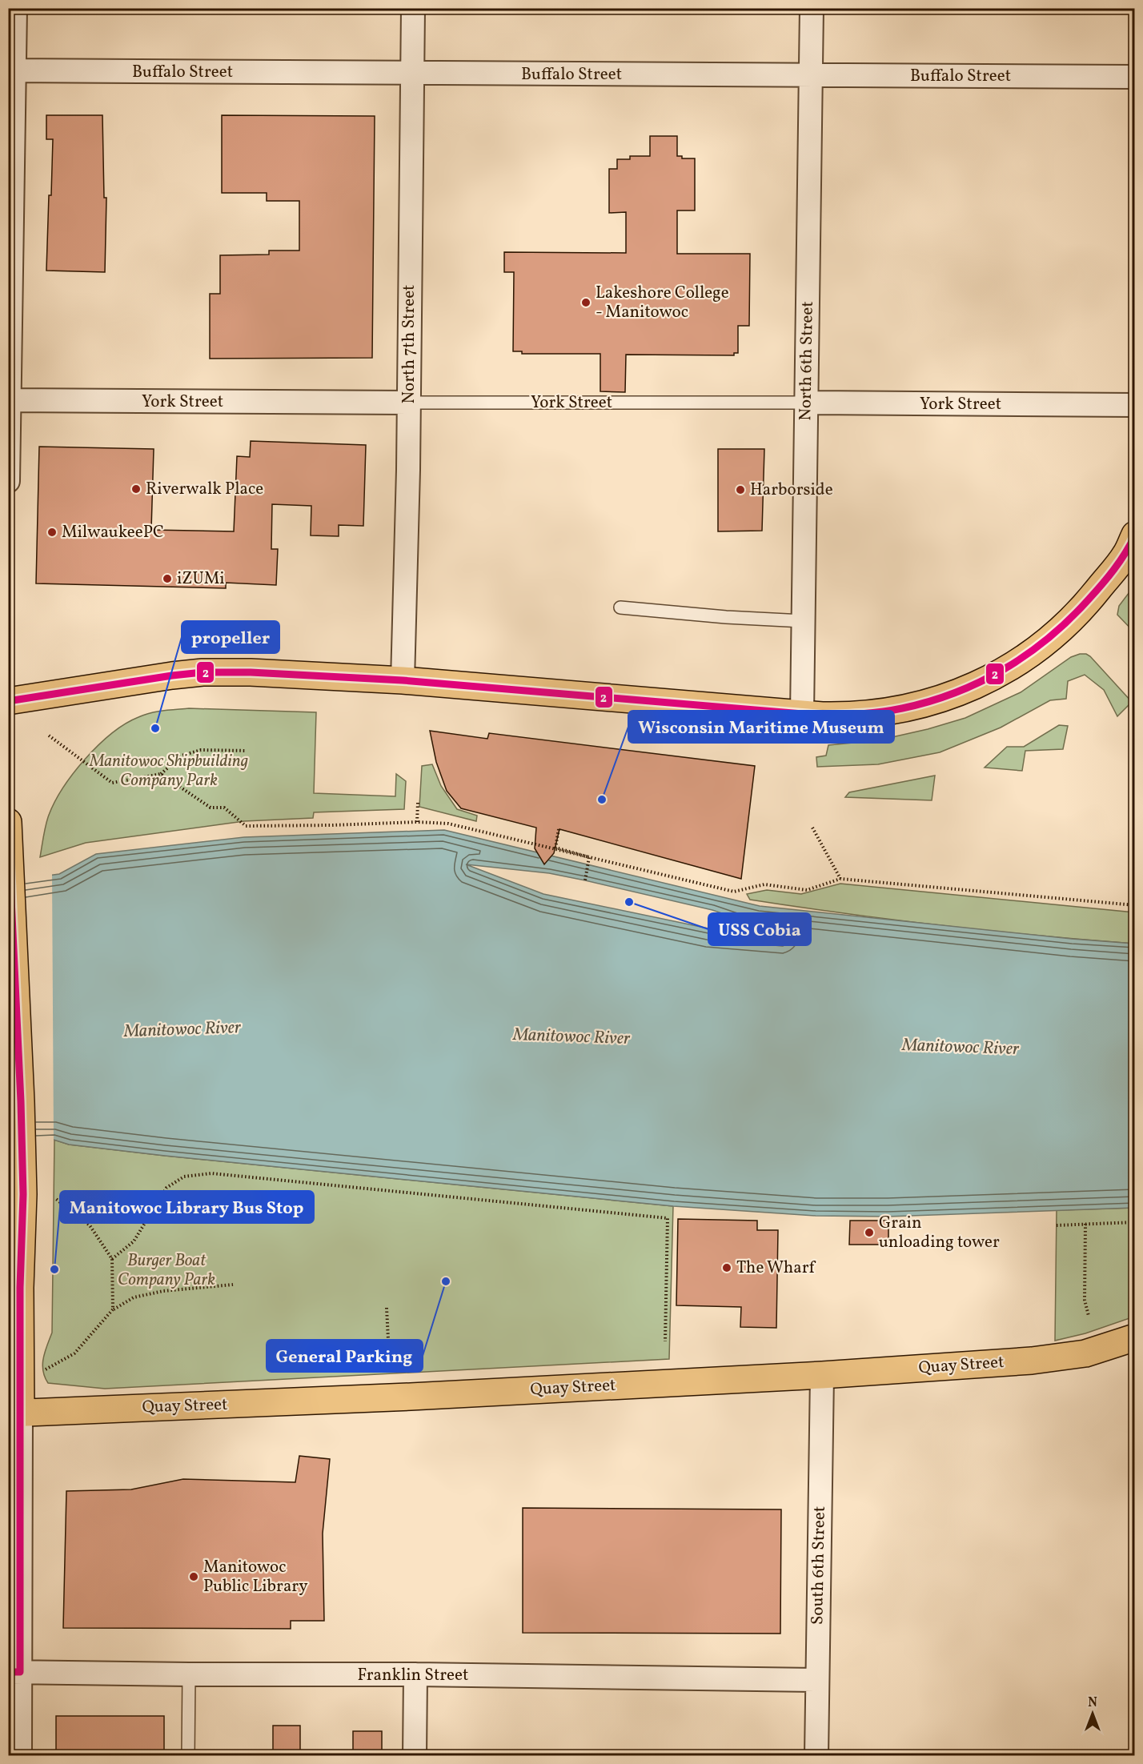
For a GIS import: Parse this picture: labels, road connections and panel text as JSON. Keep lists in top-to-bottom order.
{
  "streets": {
    "main road": ["Quay Street"],
    "street": [
      "Buffalo Street",
      "North 7th Street",
      "North 6th Street",
      "York Street",
      "South 6th Street",
      "Franklin Street"
    ]
  },
  "crossings": [
    ["Buffalo Street", "North 7th Street"],
    ["Buffalo Street", "North 6th Street"],
    ["North 7th Street", "York Street"],
    ["North 6th Street", "York Street"],
    ["Quay Street", "South 6th Street"],
    ["South 6th Street", "Franklin Street"]
  ],
  "water": ["Manitowoc River"],
  "parks": ["Manitowoc Shipbuilding Company Park", "Burger Boat Company Park"],
  "places": [
    "Lakeshore College - Manitowoc",
    "Riverwalk Place",
    "Harborside",
    "MilwaukeePC",
    "iZUMi",
    "propeller",
    "Wisconsin Maritime Museum",
    "USS Cobia",
    "Grain unloading tower",
    "The Wharf",
    "Manitowoc Library Bus Stop",
    "General Parking",
    "Manitowoc Public Library"
  ],
  "lines": ["transit line 2"],
  "north": "top"
}
